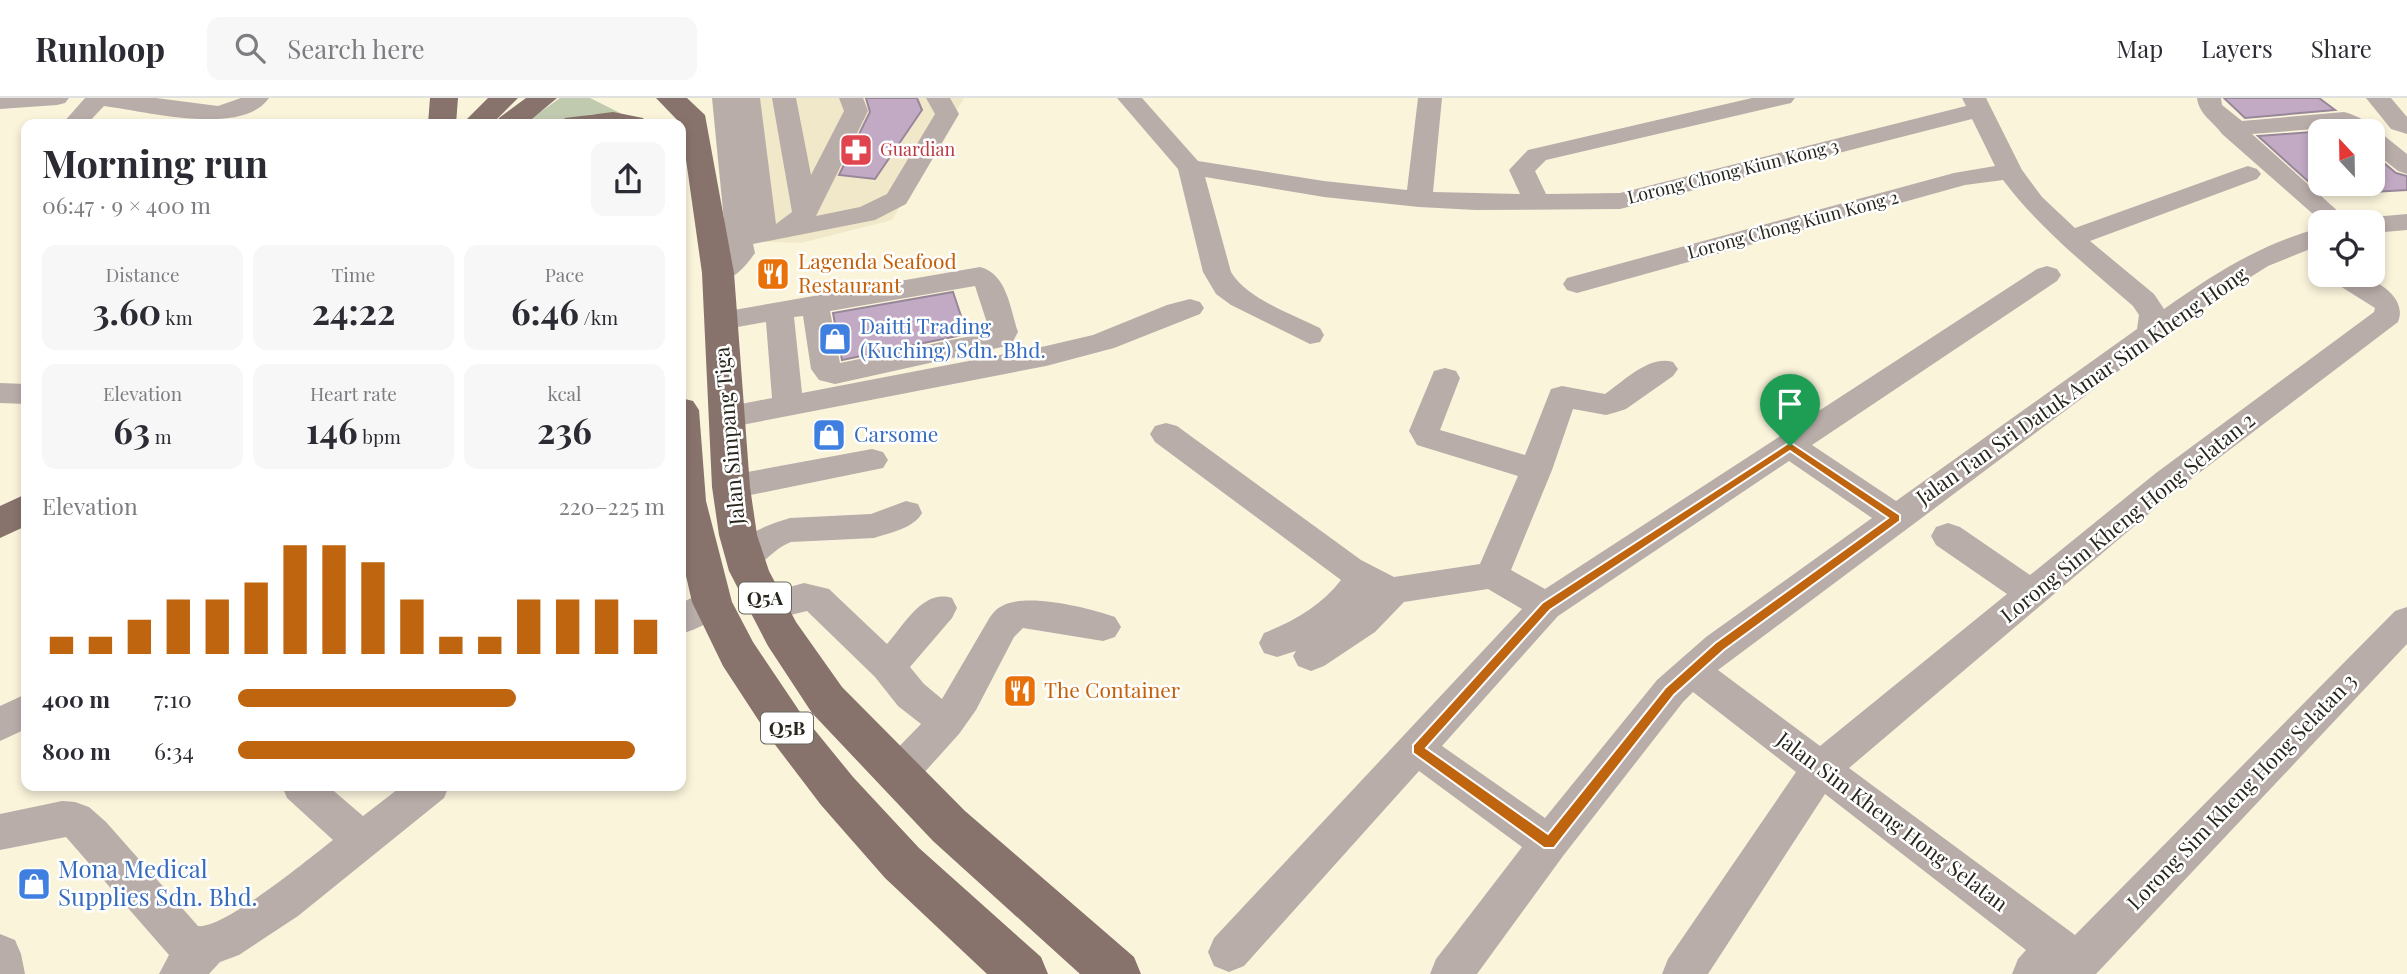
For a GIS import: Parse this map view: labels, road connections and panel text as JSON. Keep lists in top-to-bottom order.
{
  "streets": {
    "main road": ["Jalan Simpang Tiga", "Q5A", "Q5B"],
    "street": [
      "Lorong Chong Kiun Kong 3",
      "Lorong Chong Kiun Kong 2",
      "Jalan Tan Sri Datuk Amar Sim Kheng Hong",
      "Lorong Sim Kheng Hong Selatan 2",
      "Lorong Sim Kheng Hong Selatan 3",
      "Jalan Sim Kheng Hong Selatan"
    ]
  },
  "crossings": [
    ["Jalan Tan Sri Datuk Amar Sim Kheng Hong", "Jalan Sim Kheng Hong Selatan"],
    ["Lorong Sim Kheng Hong Selatan 2", "Jalan Sim Kheng Hong Selatan"],
    ["Lorong Sim Kheng Hong Selatan 3", "Jalan Sim Kheng Hong Selatan"]
  ],
  "places": {
    "pharmacy": ["Guardian"],
    "restaurant": ["Lagenda Seafood Restaurant", "The Container"],
    "shop": ["Daitti Trading (Kuching) Sdn. Bhd.", "Carsome", "Mona Medical Supplies Sdn. Bhd."]
  },
  "north": "top",
  "page": {
    "header": "Runloop",
    "search": "Search here",
    "nav": ["Map", "Layers", "Share"],
    "heading": ["Morning run", "06:47 · 9 × 400 m"],
    "stats": [
      ["Distance", "3.60 km"],
      ["Time", "24:22"],
      ["Pace", "6:46 /km"],
      ["Elevation", "63 m"],
      ["Heart rate", "146 bpm"],
      ["kcal", "236"]
    ],
    "chart": ["Elevation", "220–225 m"],
    "list": [
      {
        "name": "400 m",
        "note": "7:10"
      },
      {
        "name": "800 m",
        "note": "6:34"
      }
    ]
  }
}
